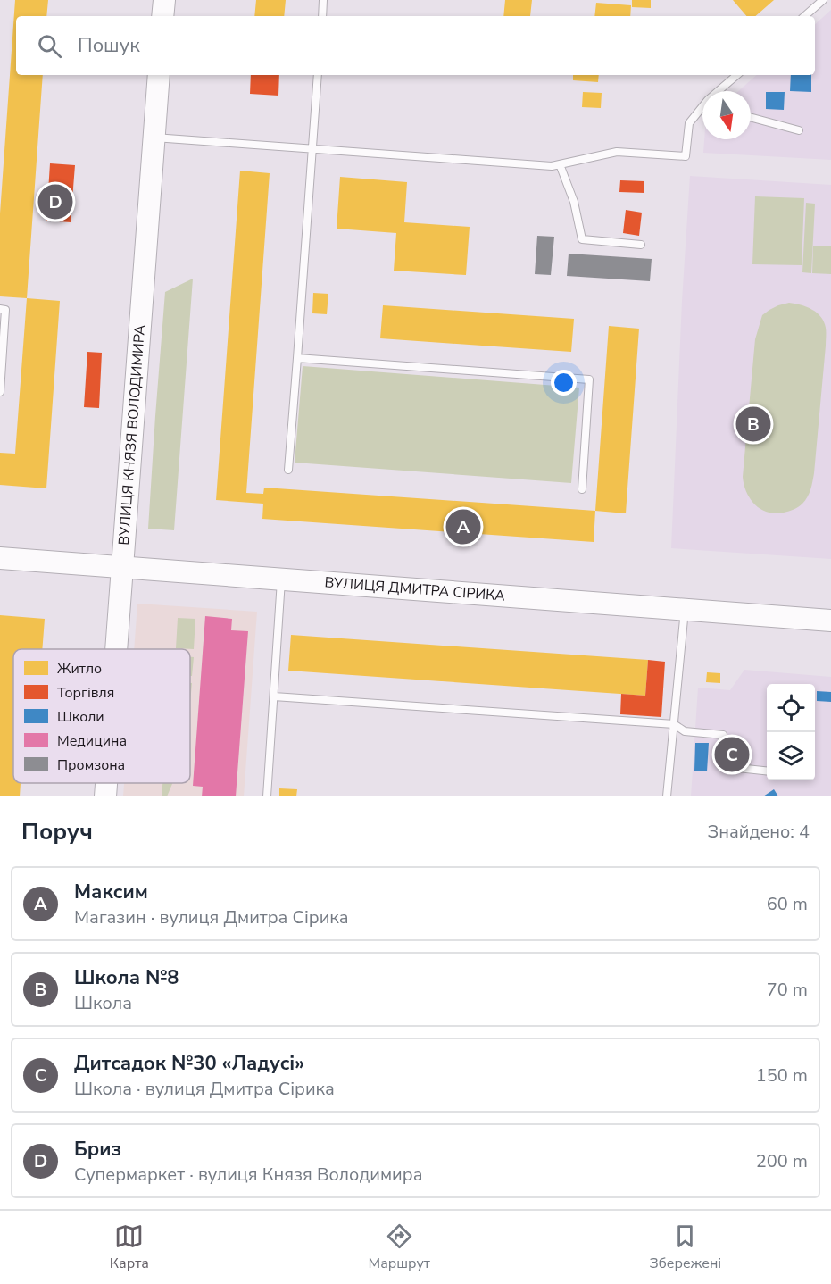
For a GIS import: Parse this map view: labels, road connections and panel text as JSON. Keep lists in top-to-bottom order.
{
  "streets": {
    "street": ["ВУЛИЦЯ КНЯЗЯ ВОЛОДИМИРА", "ВУЛИЦЯ ДМИТРА СІРИКА"]
  },
  "crossings": [
    ["ВУЛИЦЯ КНЯЗЯ ВОЛОДИМИРА", "ВУЛИЦЯ ДМИТРА СІРИКА"]
  ],
  "legend": [
    "Житло",
    "Торгівля",
    "Школи",
    "Медицина",
    "Промзона"
  ],
  "north": "bottom",
  "page": {
    "search": "Пошук",
    "pins": [
      "D",
      "B",
      "A",
      "C"
    ],
    "heading": ["Поруч", "Знайдено: 4"],
    "list": [
      {
        "mark": "A",
        "name": "Максим",
        "note": "Магазин · вулиця Дмитра Сірика",
        "value": "60 m"
      },
      {
        "mark": "B",
        "name": "Школа №8",
        "note": "Школа",
        "value": "70 m"
      },
      {
        "mark": "C",
        "name": "Дитсадок №30 «Ладусі»",
        "note": "Школа · вулиця Дмитра Сірика",
        "value": "150 m"
      },
      {
        "mark": "D",
        "name": "Бриз",
        "note": "Супермаркет · вулиця Князя Володимира",
        "value": "200 m"
      }
    ],
    "nav": ["Карта", "Маршрут", "Збережені"]
  }
}
